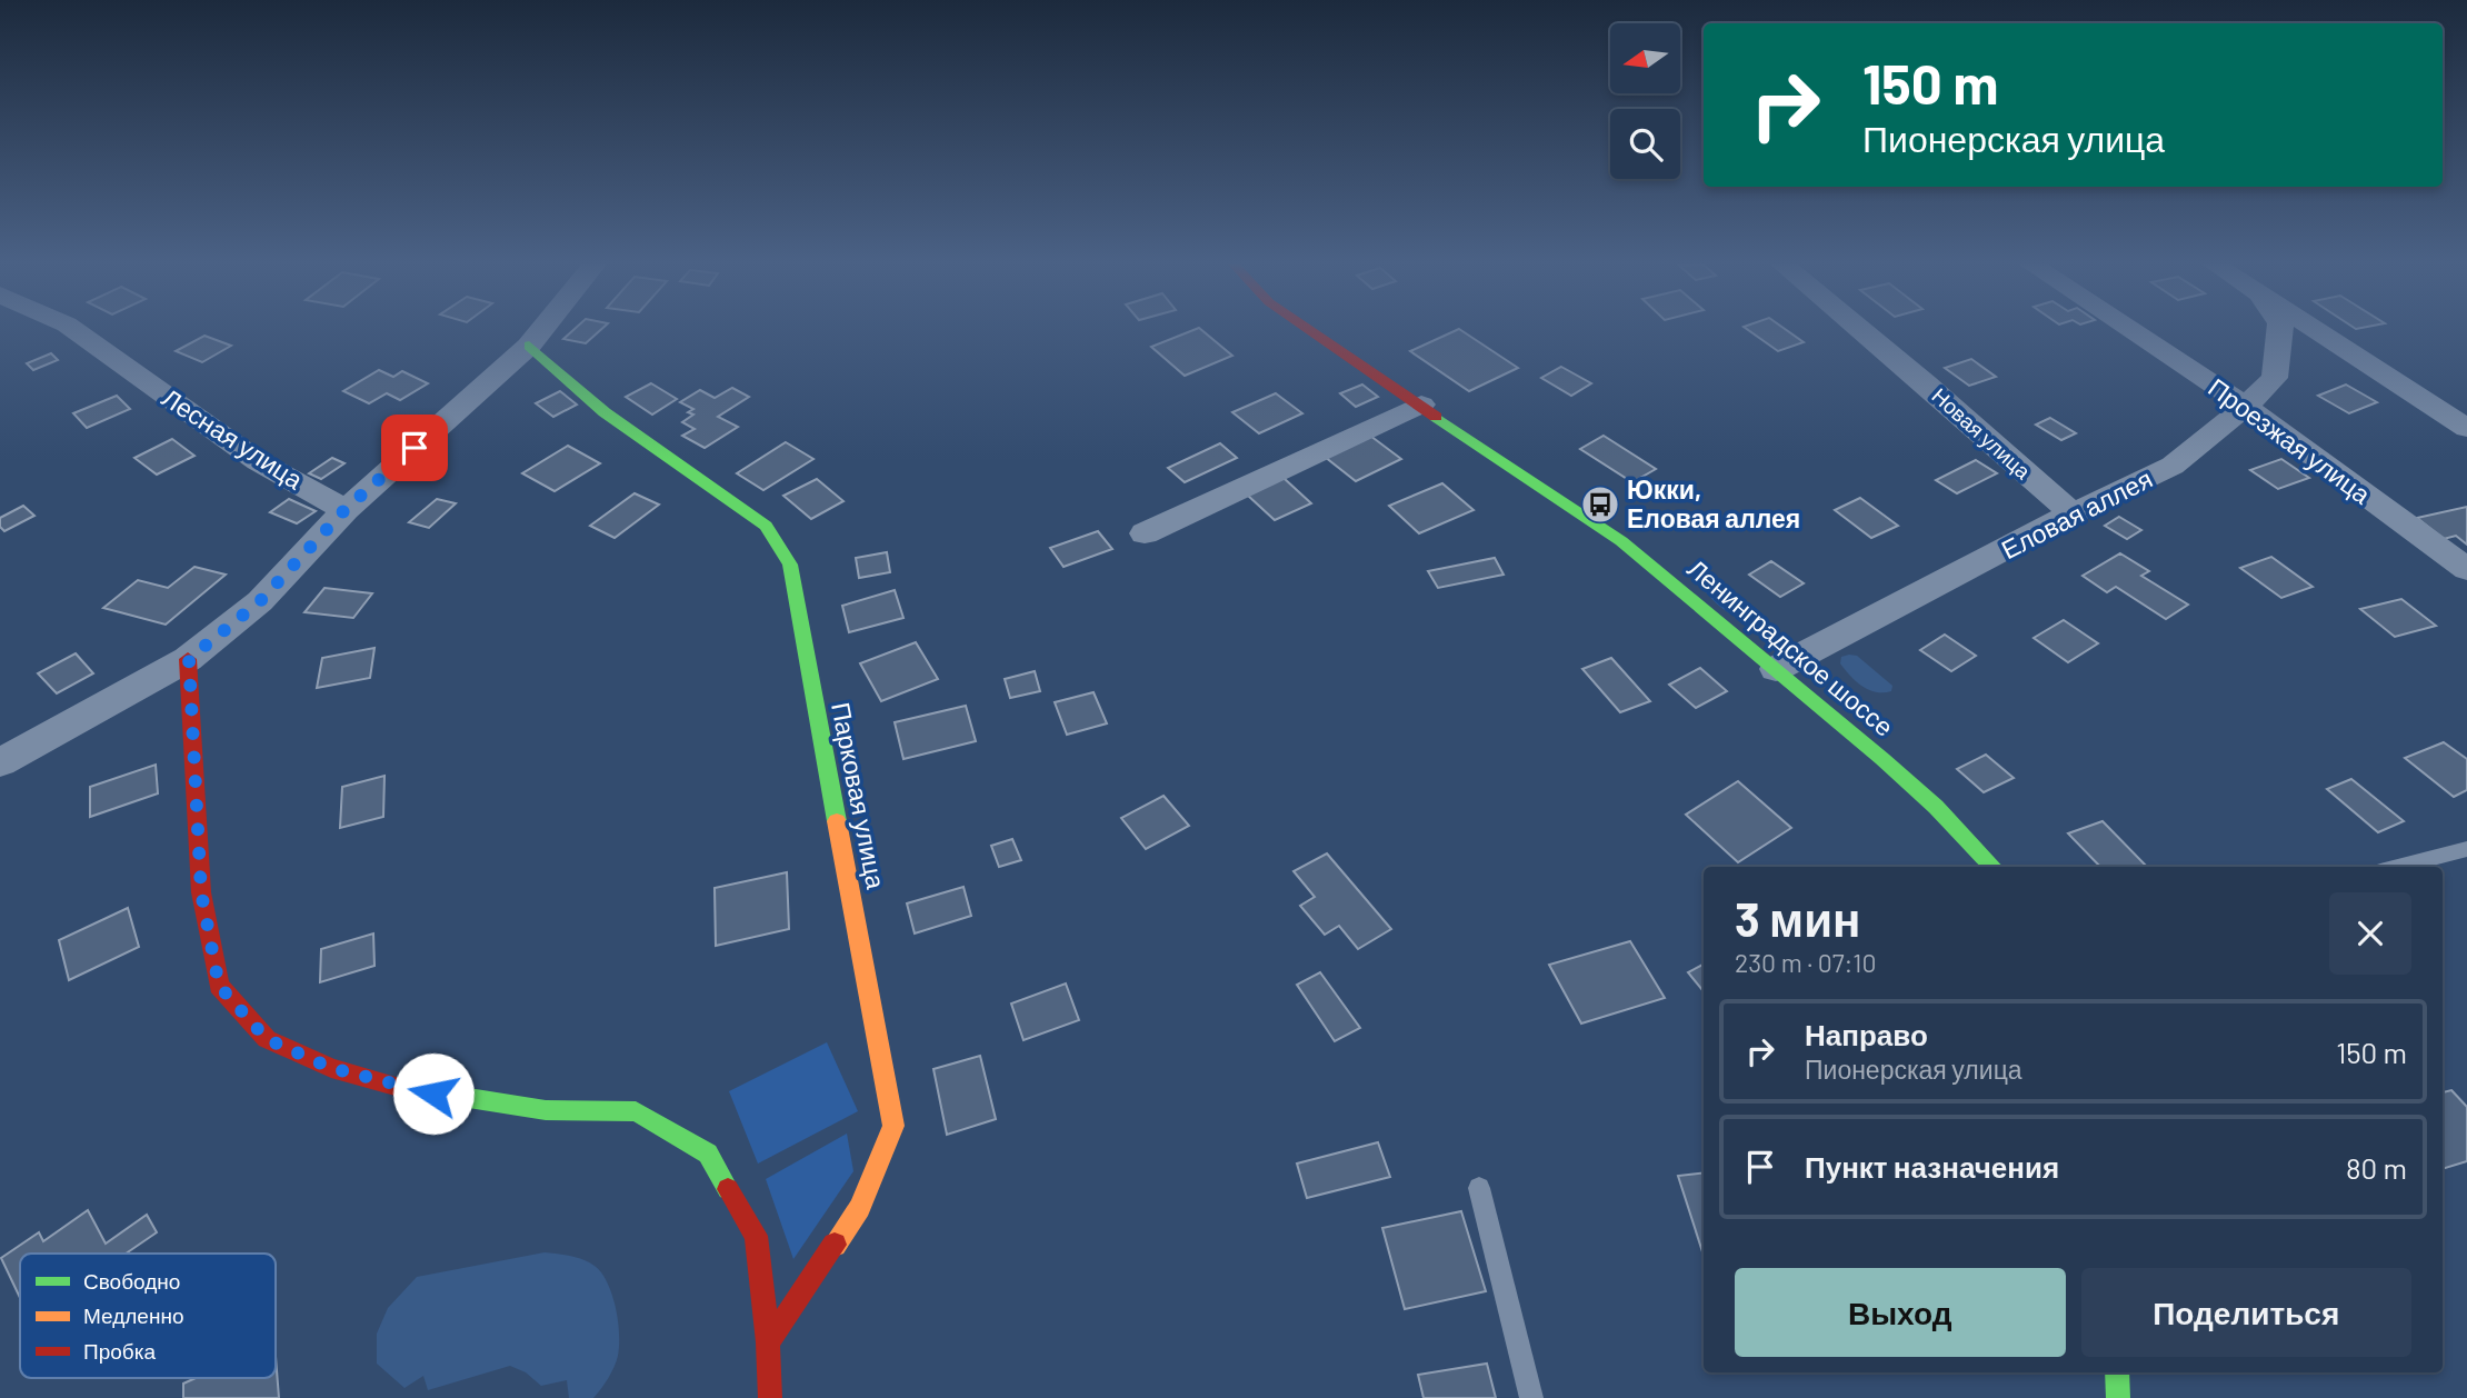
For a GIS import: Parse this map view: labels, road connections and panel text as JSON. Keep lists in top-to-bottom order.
{
  "streets": {
    "street": [
      "Новая улица",
      "Лесная улица",
      "Проезжая улица",
      "Еловая аллея",
      "Ленинградское шоссе",
      "Парковая улица"
    ]
  },
  "crossings": [
    ["Новая улица", "Еловая аллея"],
    ["Проезжая улица", "Еловая аллея"],
    ["Еловая аллея", "Ленинградское шоссе"]
  ],
  "places": {
    "bus stop": ["Юкки, Еловая аллея"]
  },
  "legend": ["Свободно", "Медленно", "Пробка"],
  "north": "left",
  "page": {
    "turn": ["150 m", "Пионерская улица"],
    "heading": ["3 мин", "230 m · 07:10"],
    "list": [
      {
        "name": "Направо",
        "note": "Пионерская улица",
        "value": "150 m"
      },
      {
        "name": "Пункт назначения",
        "value": "80 m"
      }
    ],
    "buttons": ["Выход", "Поделиться"]
  }
}
